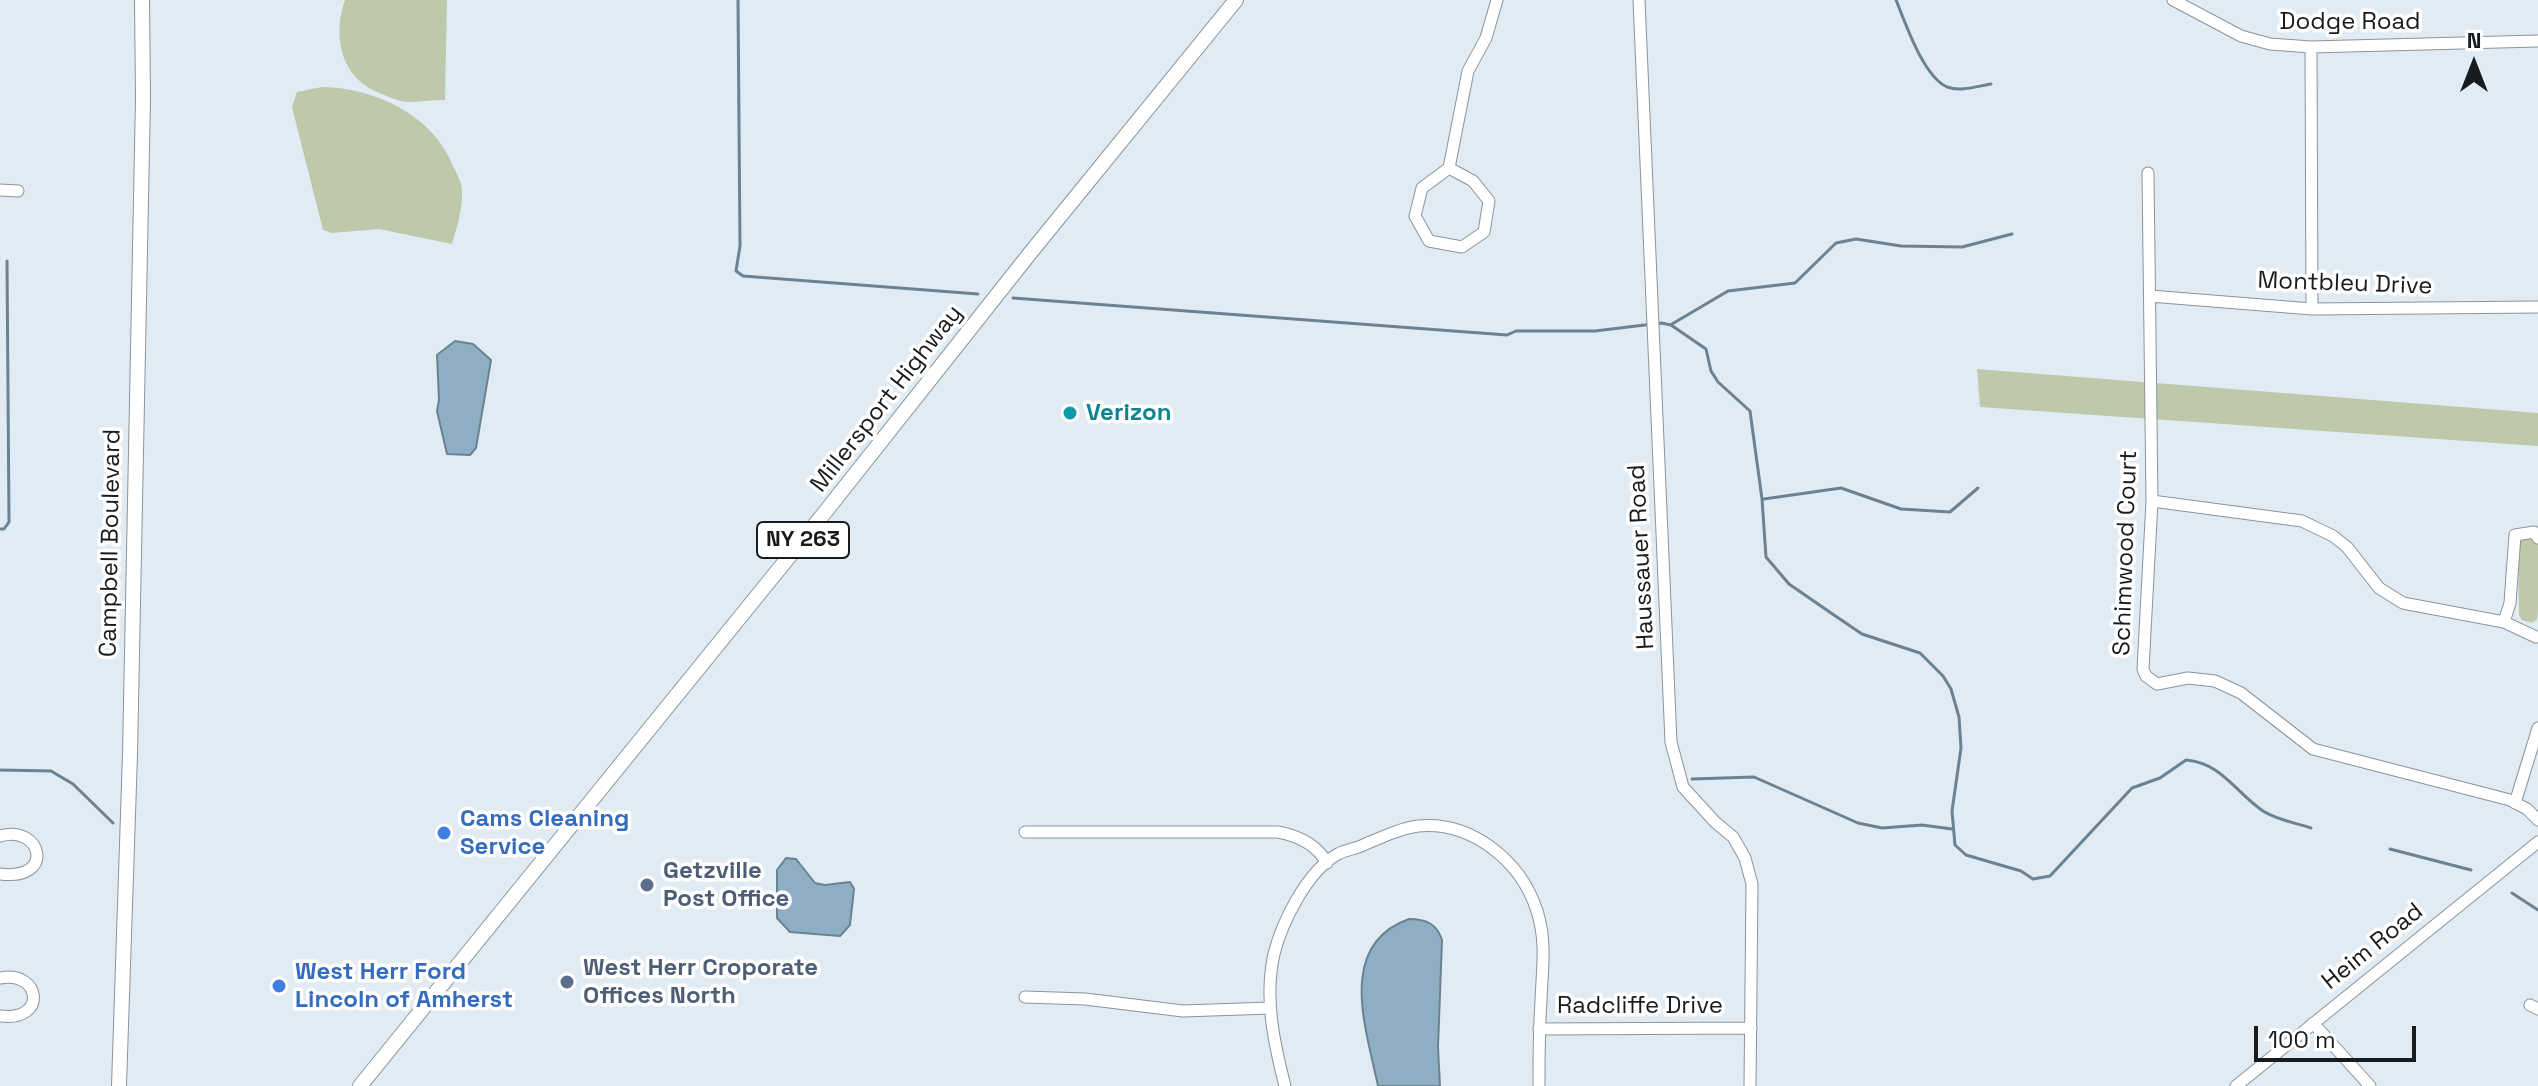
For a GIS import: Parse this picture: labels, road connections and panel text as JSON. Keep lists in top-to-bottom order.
{
  "streets": {
    "main road": ["Millersport Highway", "NY 263", "Campbell Boulevard"],
    "street": [
      "Dodge Road",
      "Montbleu Drive",
      "Schimwood Court",
      "Haussauer Road",
      "Heim Road",
      "Radcliffe Drive"
    ]
  },
  "crossings": [
    ["Montbleu Drive", "Schimwood Court"],
    ["Haussauer Road", "Radcliffe Drive"]
  ],
  "places": [
    "Verizon",
    "Cams Cleaning Service",
    "Getzville Post Office",
    "West Herr Croporate Offices North",
    "West Herr Ford Lincoln of Amherst"
  ],
  "scale_bar": "100 m",
  "north": "top"
}
